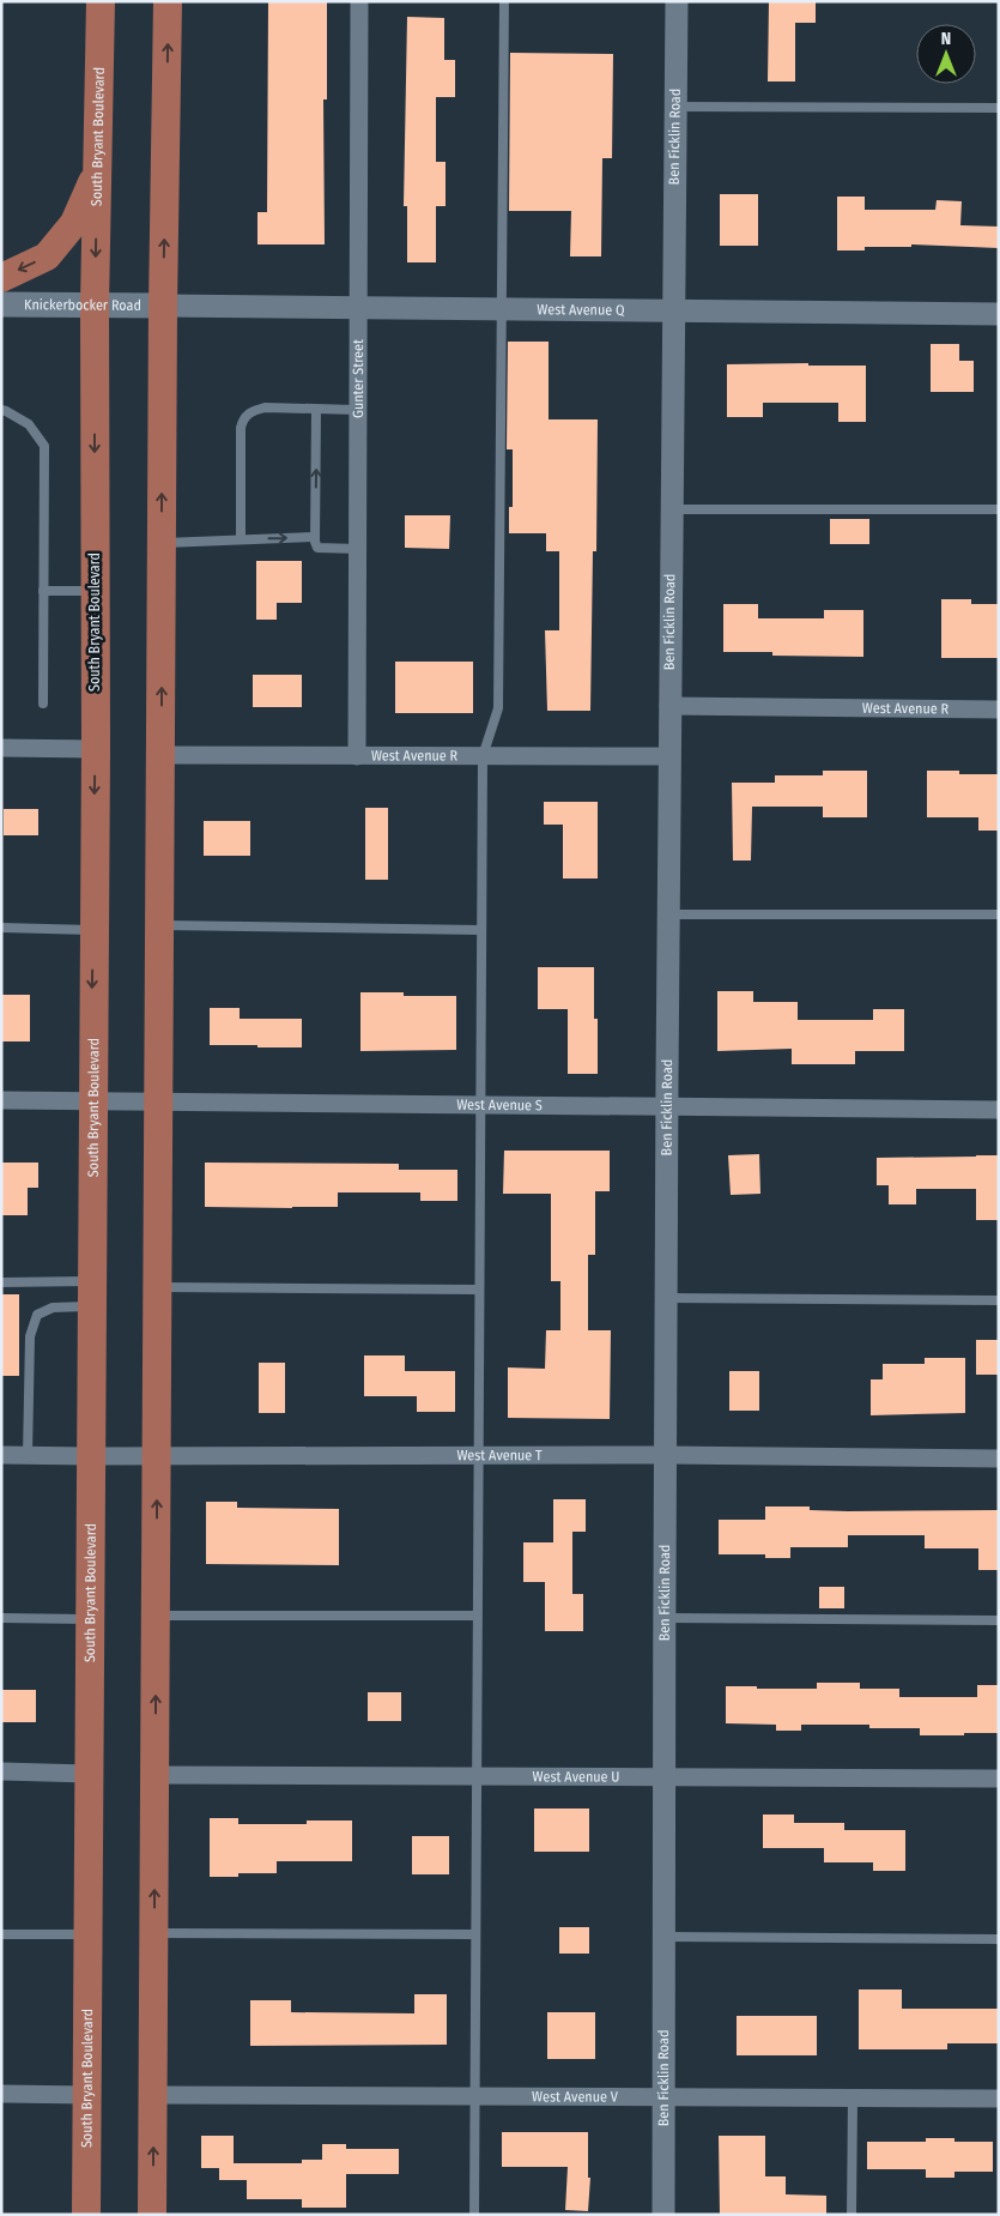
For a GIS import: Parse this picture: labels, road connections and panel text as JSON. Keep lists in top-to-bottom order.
{
  "streets": {
    "main road": ["South Bryant Boulevard", "Knickerbocker Road"],
    "street": [
      "Ben Ficklin Road",
      "West Avenue Q",
      "Gunter Street",
      "West Avenue R",
      "West Avenue S",
      "West Avenue T",
      "West Avenue U",
      "West Avenue V"
    ]
  },
  "crossings": [
    ["South Bryant Boulevard", "Knickerbocker Road"],
    ["South Bryant Boulevard", "West Avenue S"],
    ["South Bryant Boulevard", "West Avenue T"],
    ["Ben Ficklin Road", "West Avenue Q"],
    ["Ben Ficklin Road", "West Avenue R"],
    ["Ben Ficklin Road", "West Avenue S"],
    ["Ben Ficklin Road", "West Avenue T"],
    ["Ben Ficklin Road", "West Avenue U"],
    ["Ben Ficklin Road", "West Avenue V"],
    ["Knickerbocker Road", "West Avenue Q"],
    ["West Avenue Q", "Gunter Street"],
    ["Gunter Street", "West Avenue R"]
  ],
  "north": "top"
}
